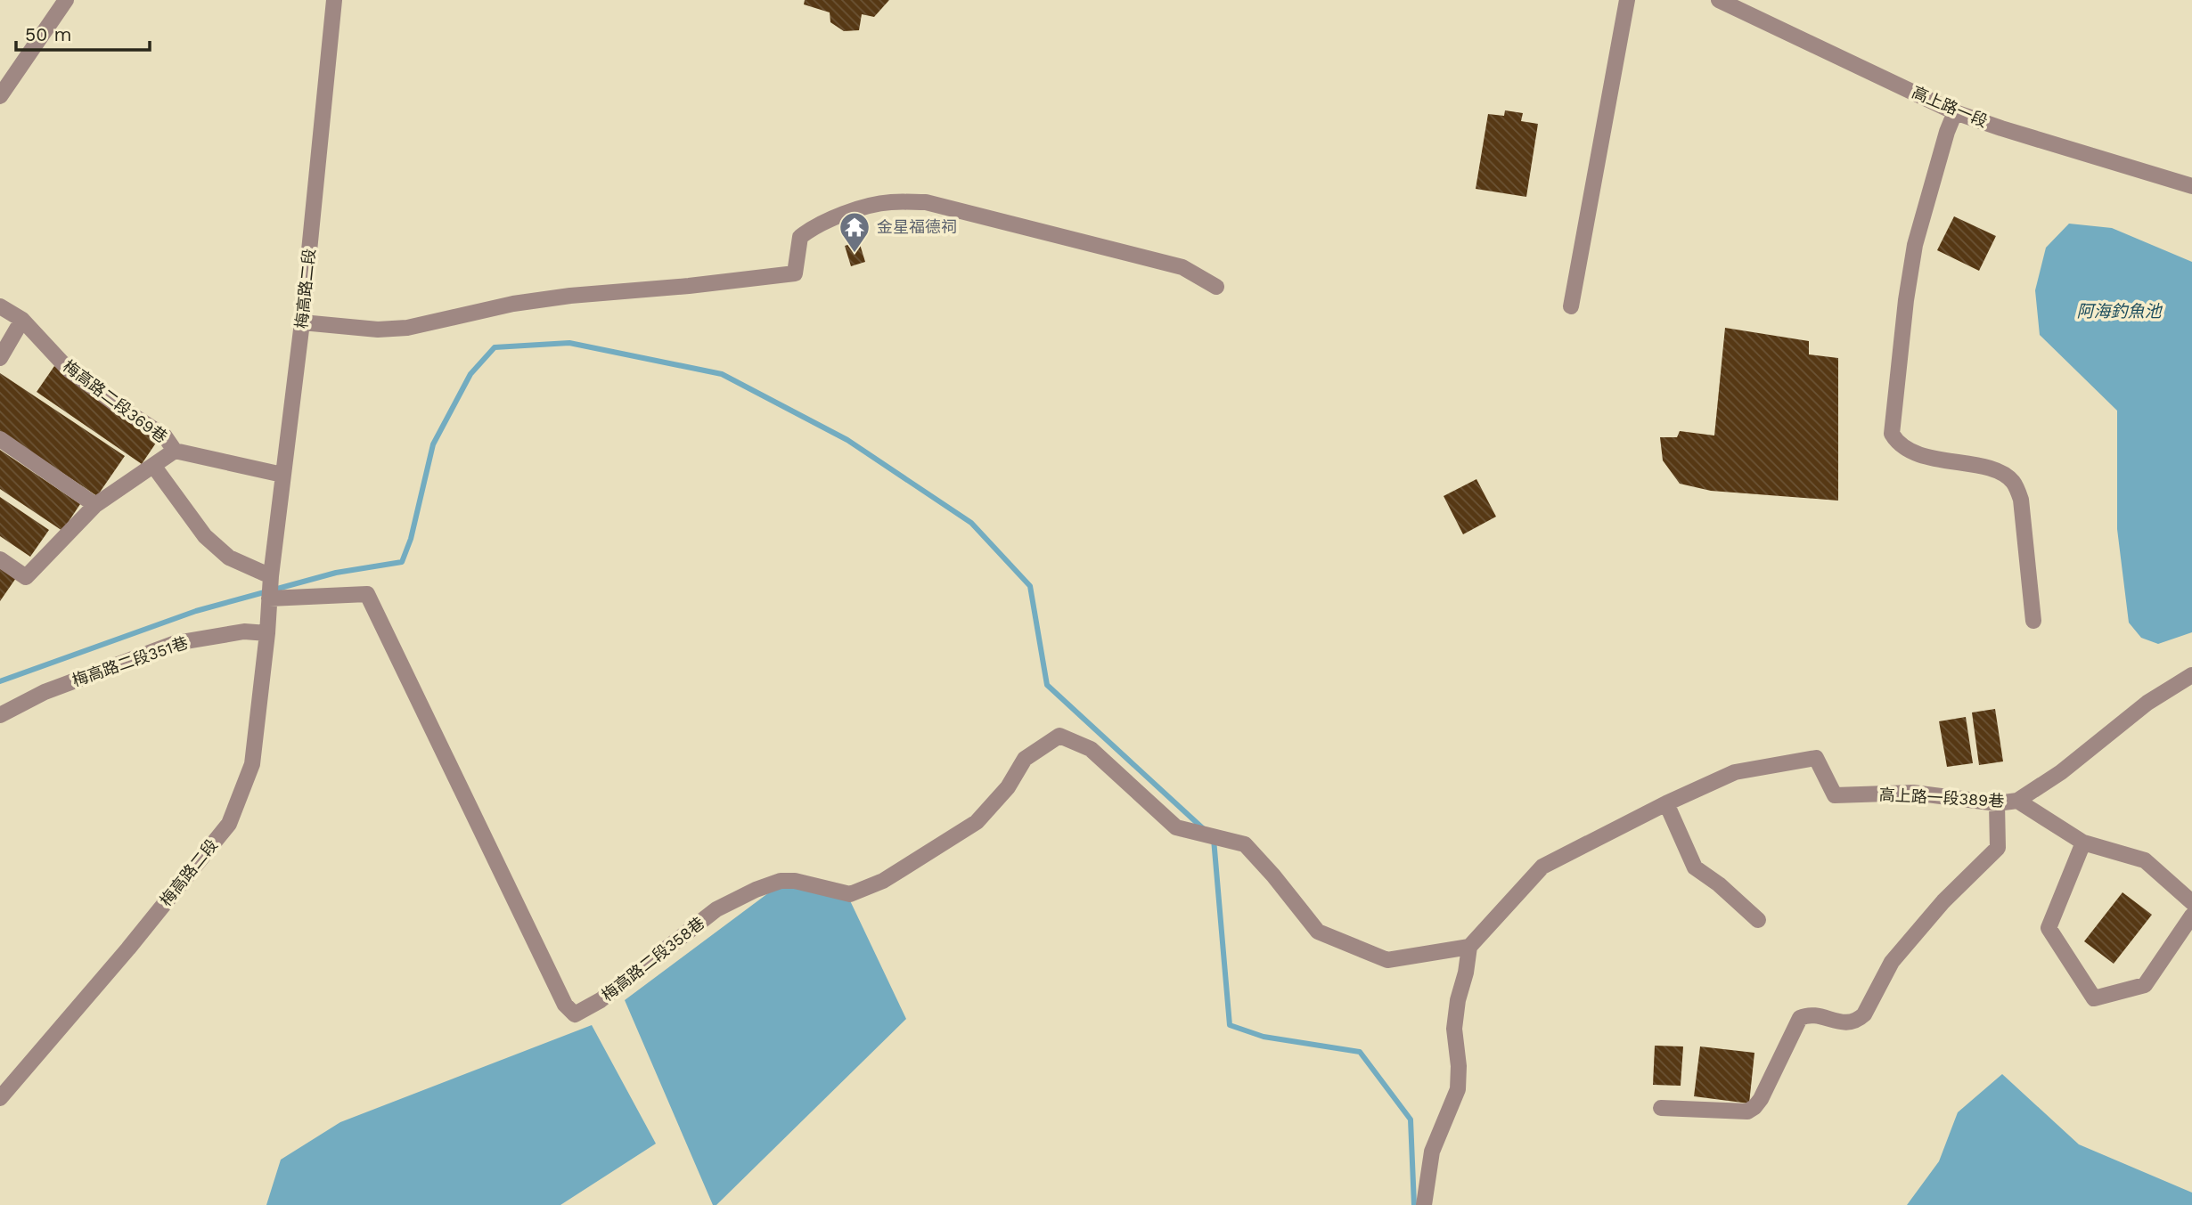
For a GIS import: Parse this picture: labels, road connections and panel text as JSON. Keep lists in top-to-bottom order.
{
  "streets": {
    "street": [
      "高上路一段",
      "梅高路二段",
      "梅高路二段369巷",
      "梅高路二段351巷",
      "高上路一段389巷",
      "梅高路二段358巷"
    ]
  },
  "crossings": [
    ["梅高路二段", "梅高路二段369巷"],
    ["梅高路二段", "梅高路二段351巷"],
    ["梅高路二段", "梅高路二段358巷"],
    ["高上路一段389巷", "梅高路二段358巷"]
  ],
  "water": ["阿海釣魚池"],
  "places": {
    "temple": ["金星福德祠"]
  },
  "scale_bar": "50 m"
}
